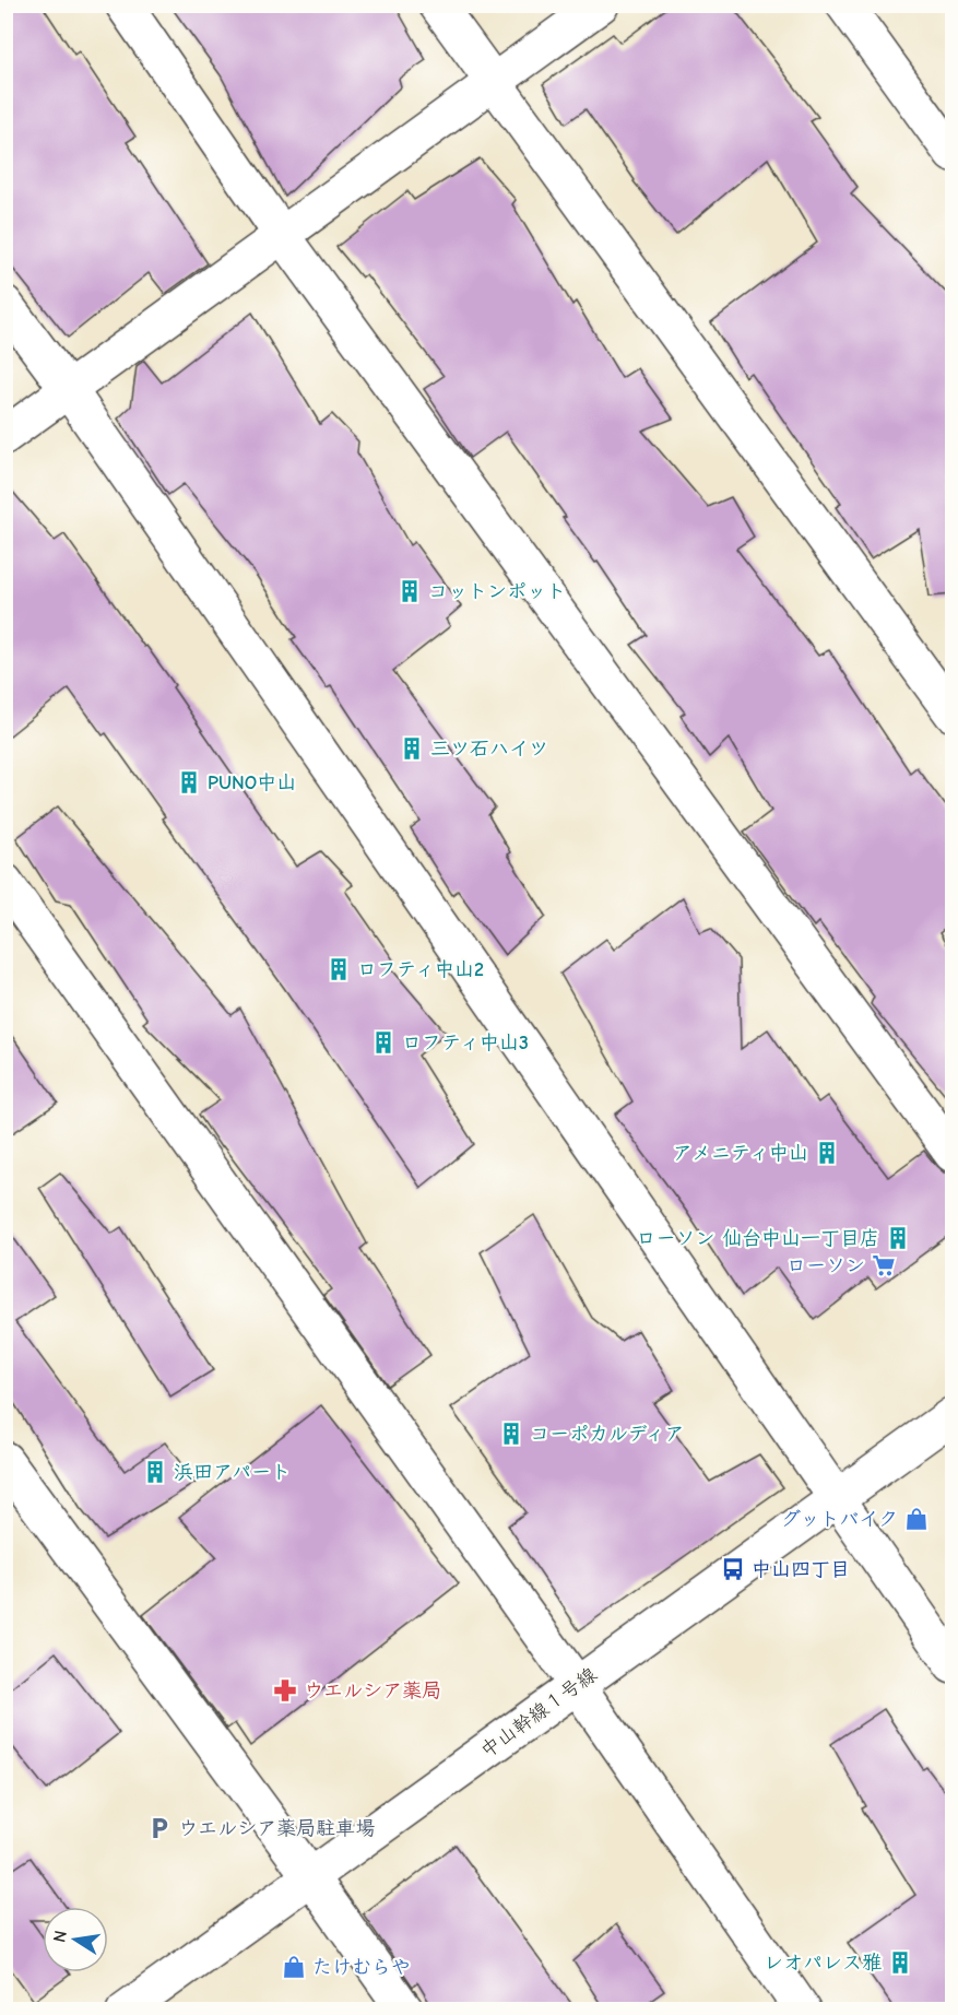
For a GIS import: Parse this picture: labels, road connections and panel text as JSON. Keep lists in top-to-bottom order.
{
  "streets": {
    "street": ["中山幹線１号線"]
  },
  "places": {
    "building": [
      "コットンポット",
      "三ツ石ハイツ",
      "PUNO中山",
      "ロフティ中山2",
      "ロフティ中山3",
      "アメニティ中山",
      "ローソン 仙台中山一丁目店",
      "コーポカルディア",
      "浜田アパート",
      "レオパレス雅"
    ],
    "supermarket": ["ローソン"],
    "shop": ["グットバイク", "たけむらや"],
    "bus stop": ["中山四丁目"],
    "pharmacy": ["ウエルシア薬局"],
    "parking": ["ウエルシア薬局駐車場"]
  },
  "north": "left"
}
